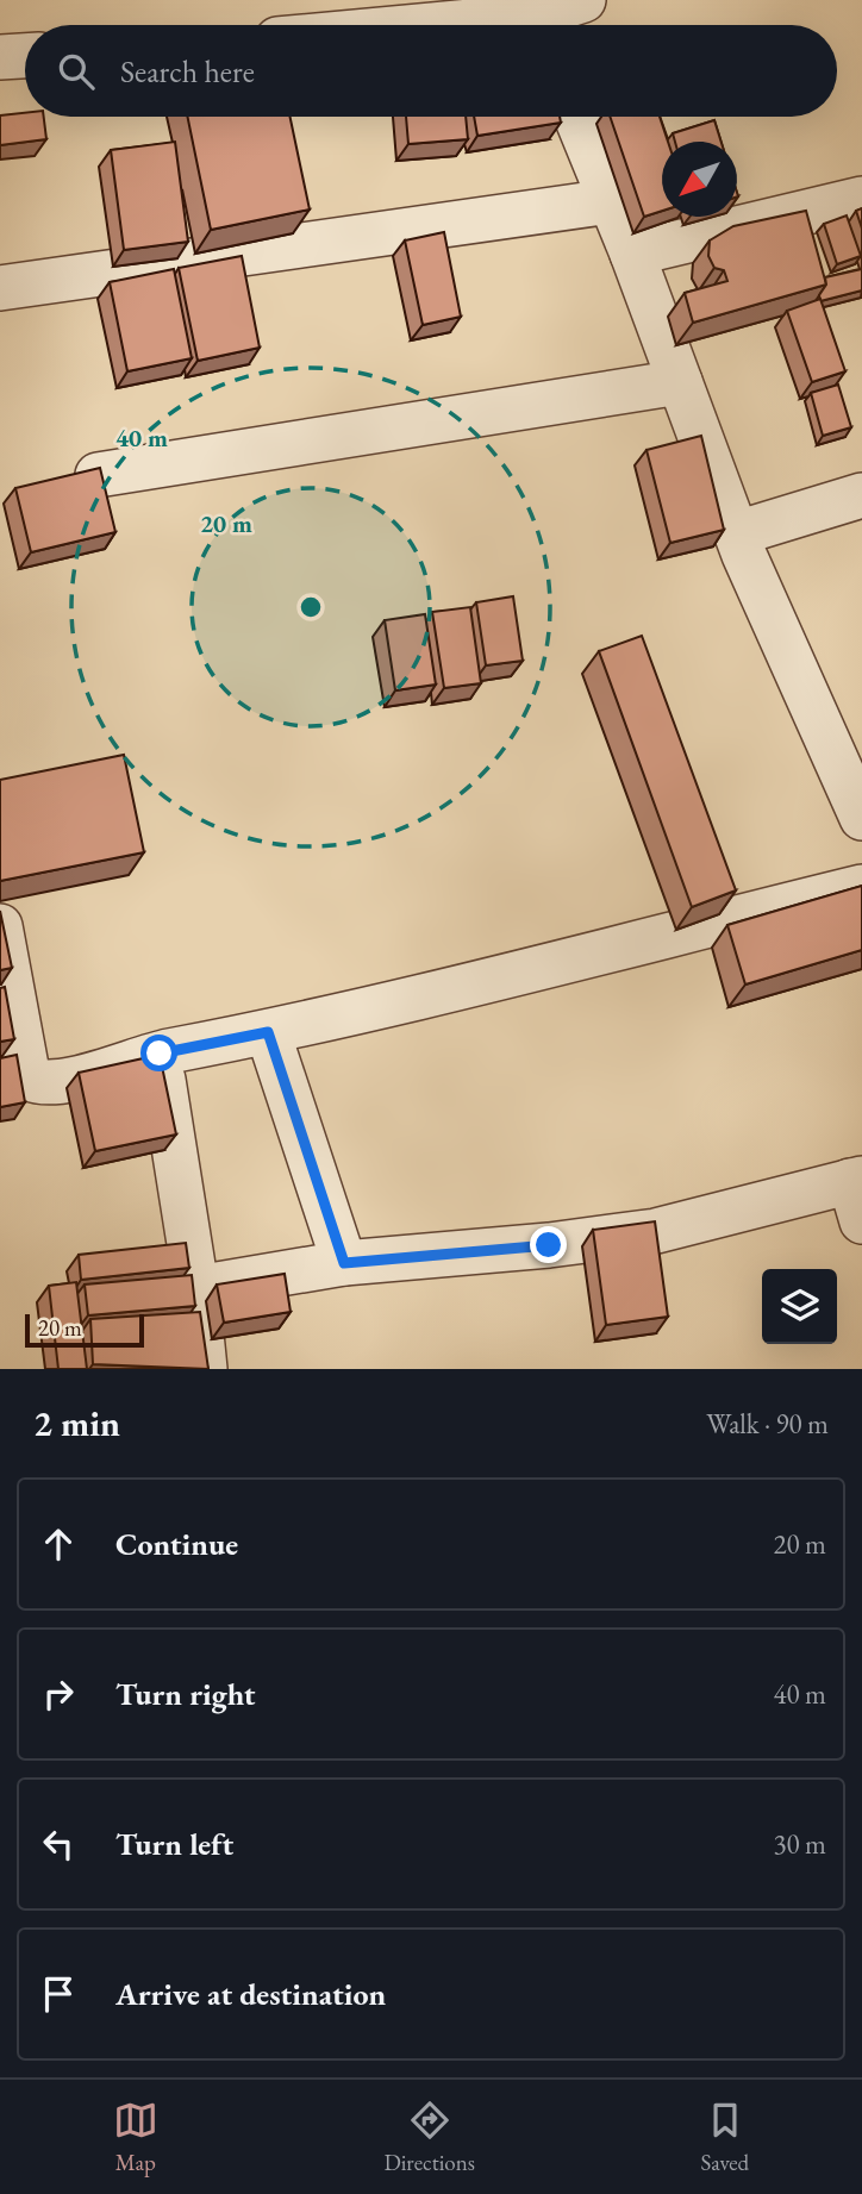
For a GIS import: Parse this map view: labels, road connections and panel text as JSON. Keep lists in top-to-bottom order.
{
  "scale_bar": "20 m",
  "north": "bottom left",
  "page": {
    "search": "Search here",
    "scale": "20 m",
    "heading": ["2 min", "Walk · 90 m"],
    "list": [
      ["Continue", "20 m"],
      ["Turn right", "40 m"],
      ["Turn left", "30 m"],
      "Arrive at destination"
    ],
    "nav": ["Map", "Directions", "Saved"]
  },
  "rings": ["40 m", "20 m"]
}
